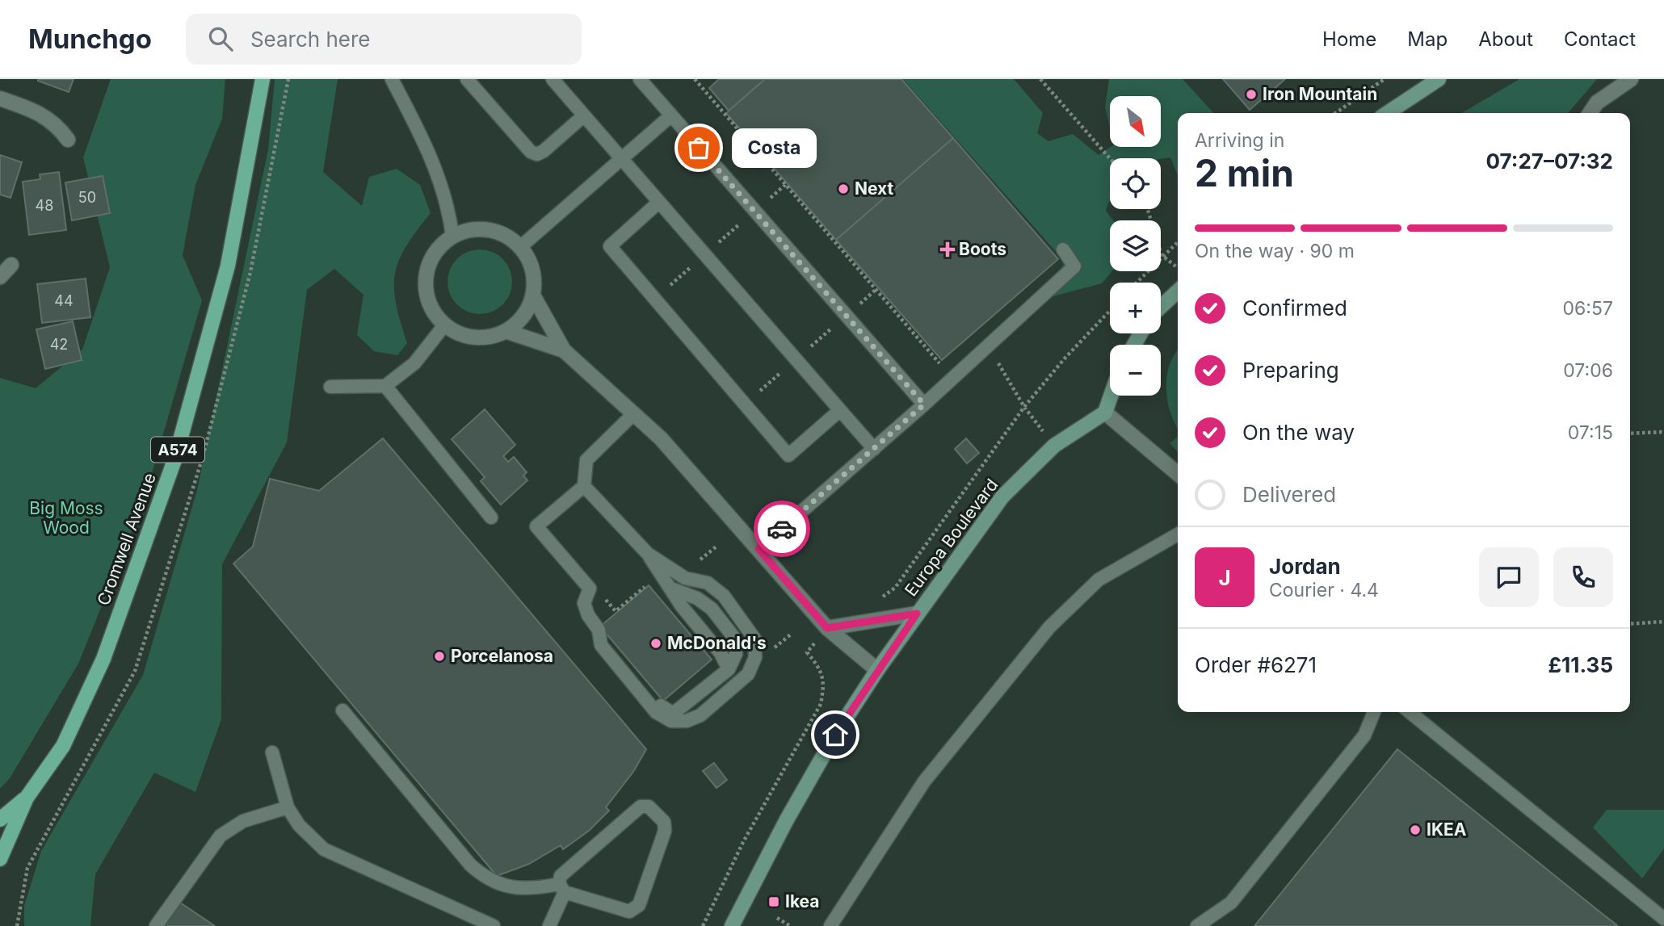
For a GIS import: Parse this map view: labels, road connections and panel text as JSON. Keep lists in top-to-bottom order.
{
  "streets": {
    "main road": ["A574", "Cromwell Avenue"],
    "street": ["Europa Boulevard"]
  },
  "parks": ["Big Moss Wood"],
  "places": {
    "other": [
      "Iron Mountain",
      "Costa",
      "Next",
      "McDonald's",
      "Porcelanosa",
      "IKEA"
    ],
    "health": ["Boots"],
    "transit": ["Ikea"]
  },
  "house_numbers": [
    "50",
    "48",
    "44",
    "42"
  ],
  "north": "bottom right",
  "page": {
    "header": "Munchgo",
    "search": "Search here",
    "nav": [
      "Home",
      "Map",
      "About",
      "Contact"
    ],
    "map_buttons": ["+", "−"],
    "heading": ["2 min", "Arriving in", "07:27–07:32"],
    "panel": [
      "Jordan",
      "Courier · 4.4",
      "Order #6271",
      "£11.35"
    ],
    "bubble": "Costa",
    "bar": "On the way · 90 m",
    "list": [
      ["Confirmed", "06:57"],
      ["Preparing", "07:06"],
      ["On the way", "07:15"],
      "Delivered"
    ],
    "round": "J"
  }
}
